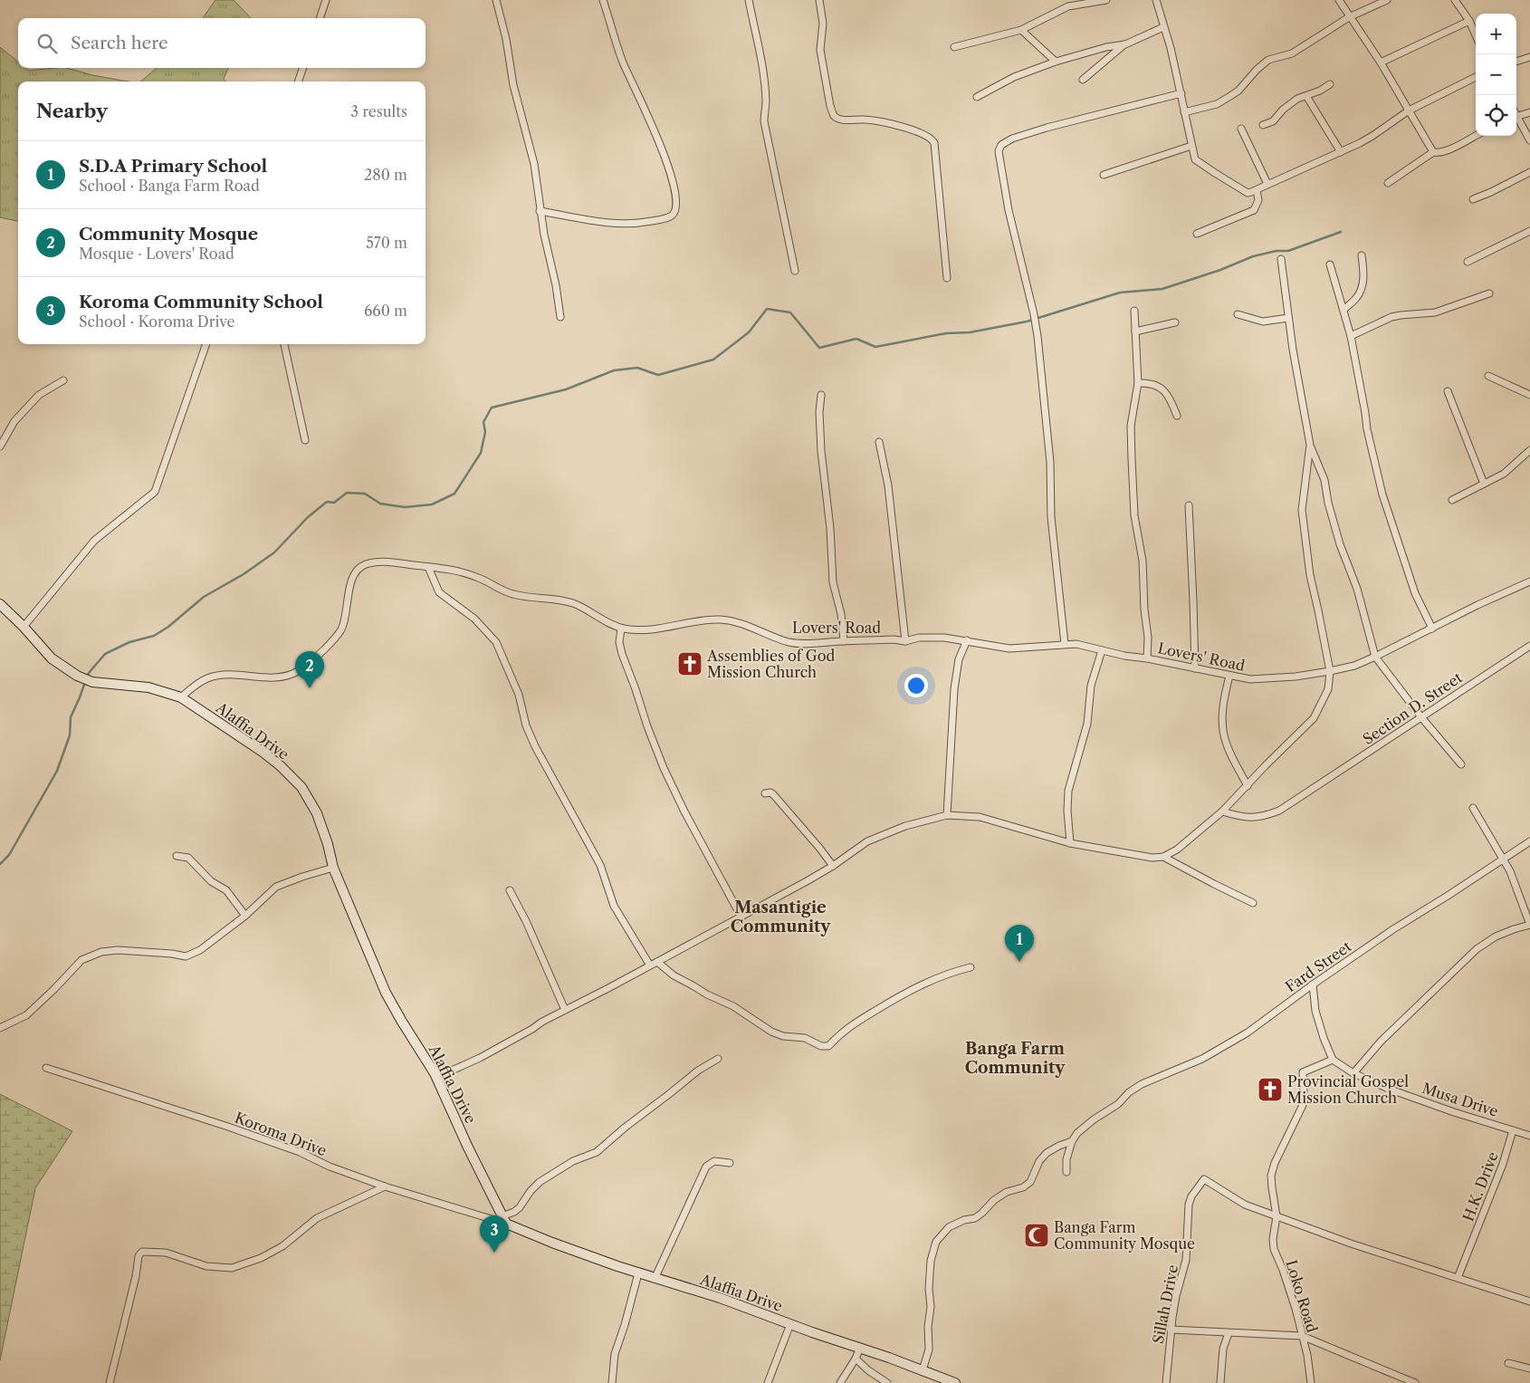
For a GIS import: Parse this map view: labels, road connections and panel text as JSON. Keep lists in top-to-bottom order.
{
  "streets": {
    "street": [
      "Lovers' Road",
      "Section D. Street",
      "Alaffia Drive",
      "Fard Street",
      "Musa Drive",
      "Koroma Drive",
      "H.K. Drive",
      "Loko Road",
      "Sillah Drive"
    ]
  },
  "crossings": [
    ["Lovers' Road", "Alaffia Drive"],
    ["Alaffia Drive", "Koroma Drive"],
    ["Musa Drive", "H.K. Drive"],
    ["Musa Drive", "Loko Road"],
    ["Loko Road", "Sillah Drive"]
  ],
  "districts": ["Masantigie Community", "Banga Farm Community"],
  "places": {
    "church": ["Assemblies of God Mission Church", "Provincial Gospel Mission Church"],
    "mosque": ["Banga Farm Community Mosque"]
  },
  "page": {
    "map_buttons": ["+", "−"],
    "search": "Search here",
    "heading": ["Nearby", "3 results"],
    "list": [
      {
        "mark": "1",
        "name": "S.D.A Primary School",
        "note": "School · Banga Farm Road",
        "value": "280 m"
      },
      {
        "mark": "2",
        "name": "Community Mosque",
        "note": "Mosque · Lovers' Road",
        "value": "570 m"
      },
      {
        "mark": "3",
        "name": "Koroma Community School",
        "note": "School · Koroma Drive",
        "value": "660 m"
      }
    ],
    "pins": ["2", "1", "3"]
  }
}
